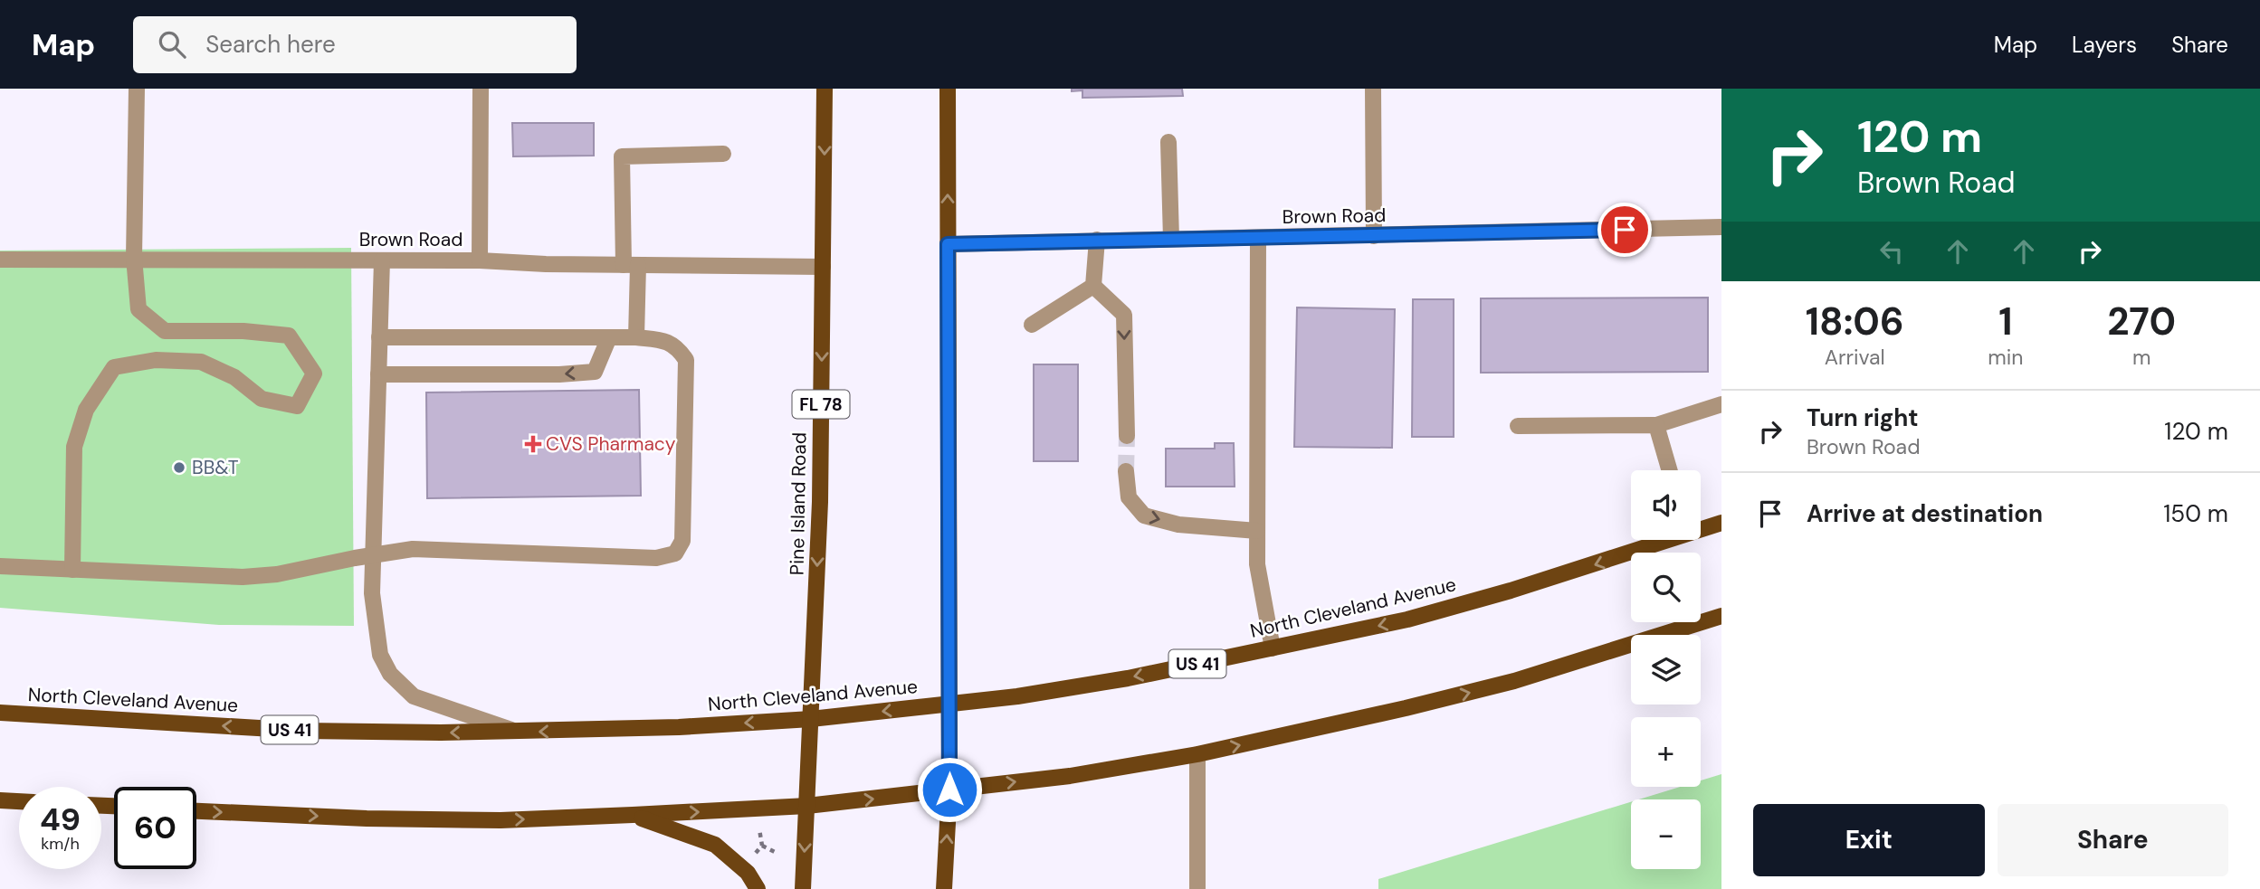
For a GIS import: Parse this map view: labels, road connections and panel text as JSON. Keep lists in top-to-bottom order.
{
  "streets": {
    "main road": [
      "FL 78",
      "Pine Island Road",
      "North Cleveland Avenue",
      "US 41"
    ],
    "street": ["Brown Road"]
  },
  "crossings": [
    ["Brown Road", "Pine Island Road"],
    ["FL 78", "Pine Island Road"],
    ["Pine Island Road", "North Cleveland Avenue"]
  ],
  "places": {
    "health": ["CVS Pharmacy"],
    "other": ["BB&T"]
  },
  "page": {
    "header": "Map",
    "search": "Search here",
    "nav": ["Map", "Layers", "Share"],
    "turn": ["120 m", "Brown Road"],
    "eta": [
      "18:06",
      "Arrival",
      "1",
      "min",
      "270",
      "m"
    ],
    "list": [
      {
        "name": "Turn right",
        "note": "Brown Road",
        "value": "120 m"
      },
      {
        "name": "Arrive at destination",
        "value": "150 m"
      }
    ],
    "map_buttons": ["+", "−"],
    "speed": "49 km/h",
    "limit": "60",
    "buttons": ["Exit", "Share"]
  }
}
